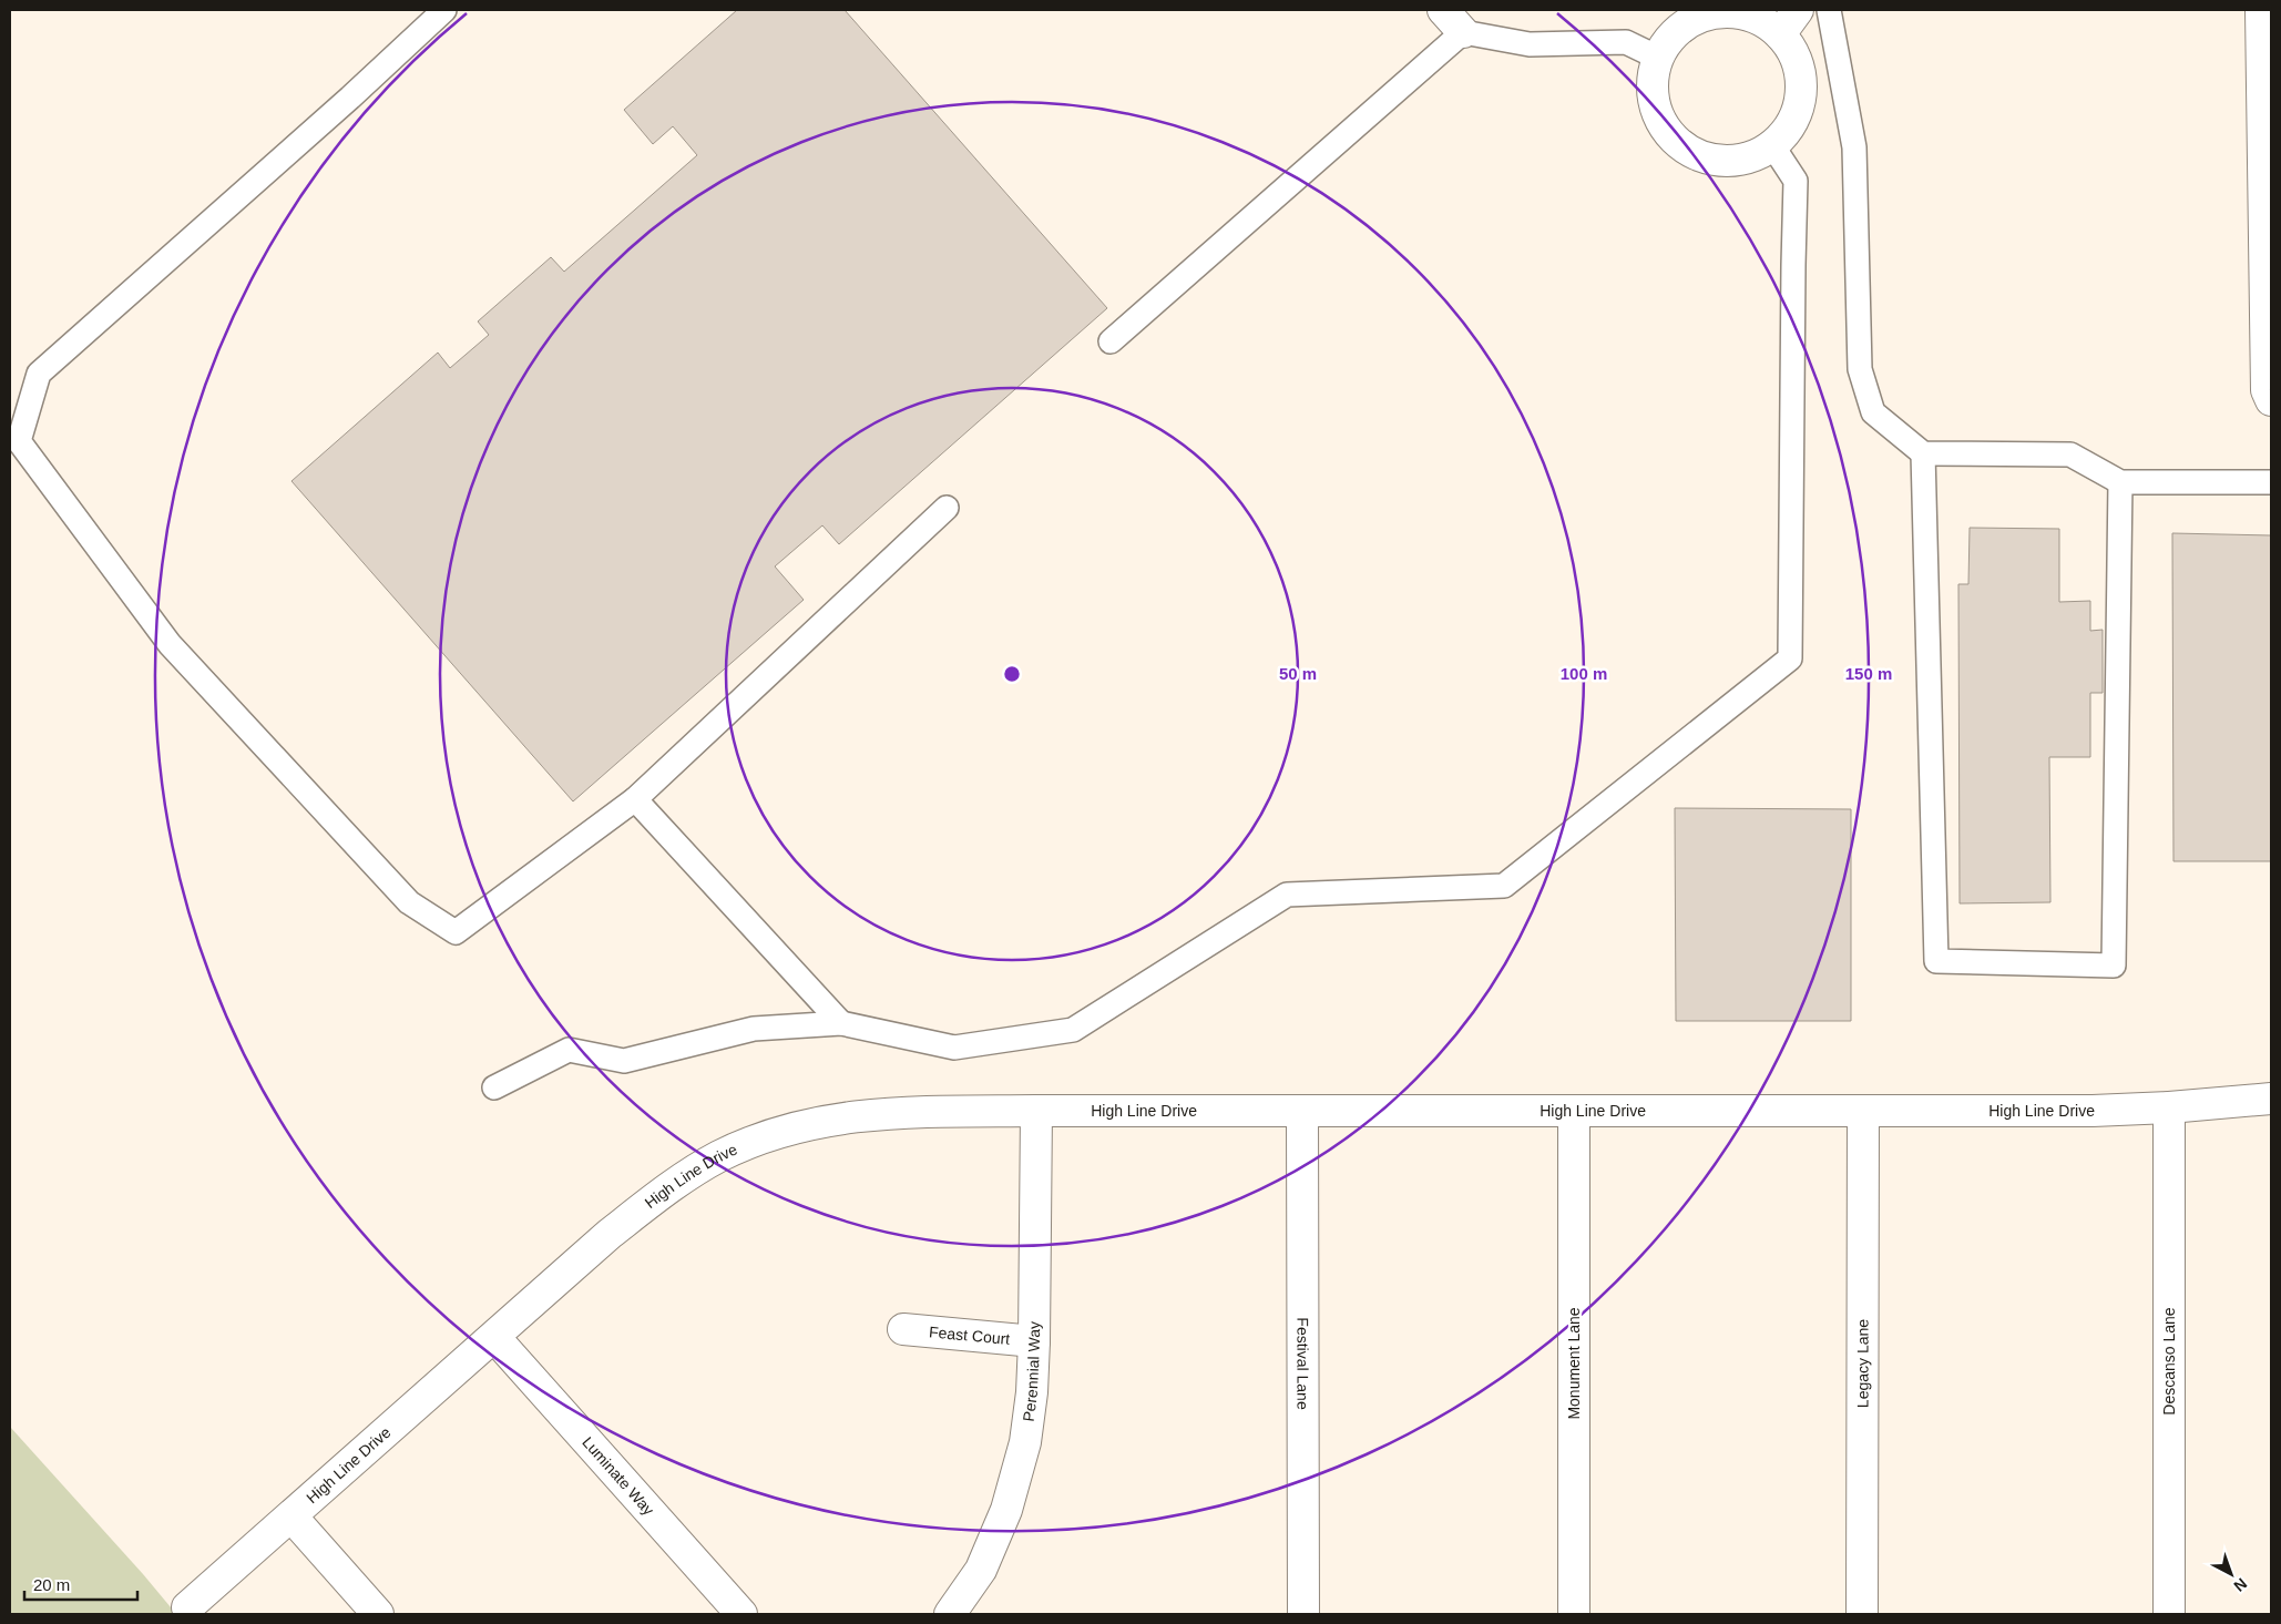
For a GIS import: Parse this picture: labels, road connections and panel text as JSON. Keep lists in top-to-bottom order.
{
  "streets": {
    "street": [
      "High Line Drive",
      "Feast Court",
      "Descanso Lane",
      "Festival Lane",
      "Monument Lane",
      "Legacy Lane",
      "Perennial Way",
      "Luminate Way"
    ]
  },
  "crossings": [
    ["High Line Drive", "Descanso Lane"],
    ["High Line Drive", "Festival Lane"],
    ["High Line Drive", "Monument Lane"],
    ["High Line Drive", "Legacy Lane"],
    ["High Line Drive", "Perennial Way"],
    ["High Line Drive", "Luminate Way"],
    ["Feast Court", "Perennial Way"]
  ],
  "scale_bar": "20 m",
  "north": "bottom right",
  "rings": ["50 m", "100 m", "150 m"]
}
